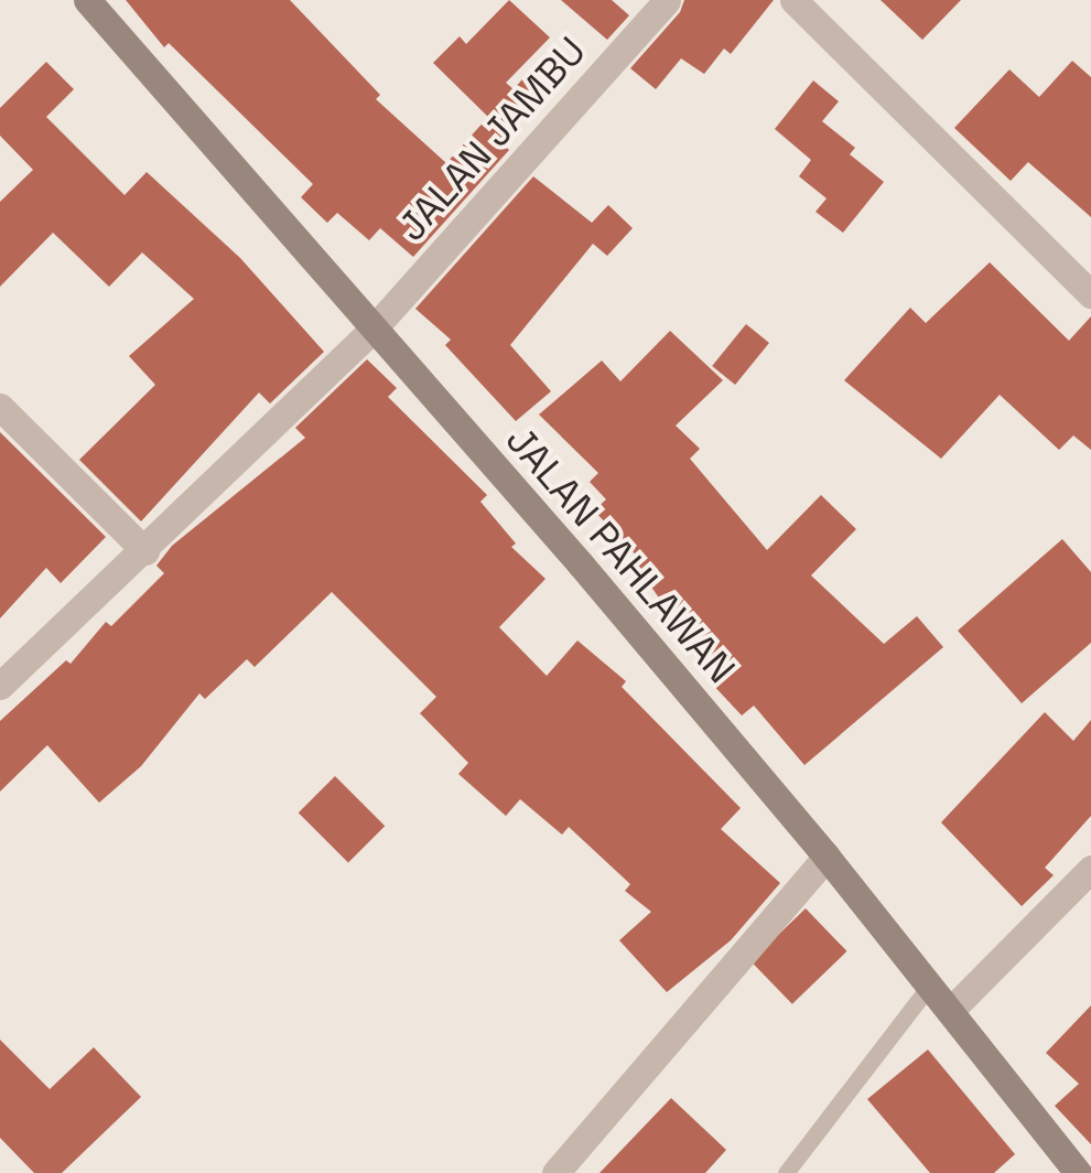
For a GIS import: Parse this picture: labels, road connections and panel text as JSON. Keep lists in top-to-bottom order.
{
  "streets": {
    "main road": ["JALAN PAHLAWAN"],
    "street": ["JALAN JAMBU"]
  },
  "crossings": [
    ["JALAN JAMBU", "JALAN PAHLAWAN"]
  ]
}
